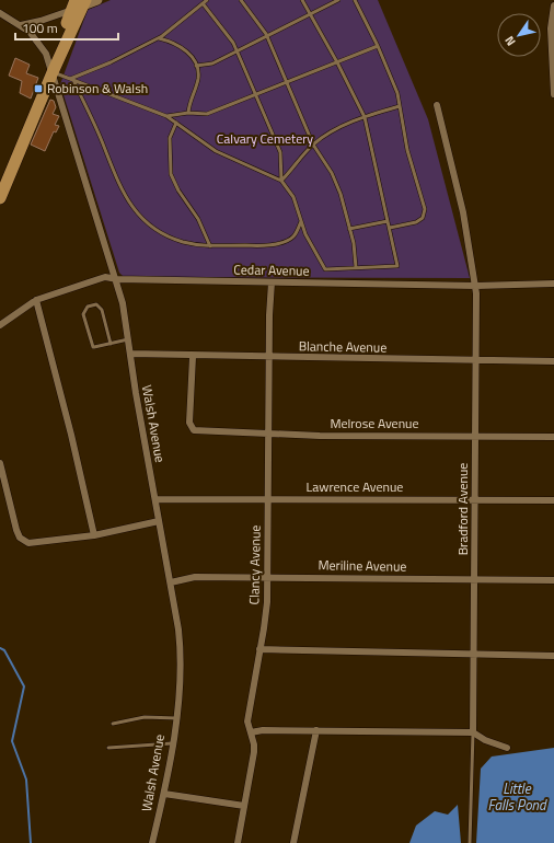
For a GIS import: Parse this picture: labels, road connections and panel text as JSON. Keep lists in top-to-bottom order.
{
  "streets": {
    "street": [
      "Cedar Avenue",
      "Blanche Avenue",
      "Walsh Avenue",
      "Melrose Avenue",
      "Lawrence Avenue",
      "Bradford Avenue",
      "Clancy Avenue",
      "Meriline Avenue"
    ]
  },
  "crossings": [
    ["Cedar Avenue", "Walsh Avenue"],
    ["Cedar Avenue", "Bradford Avenue"],
    ["Cedar Avenue", "Clancy Avenue"],
    ["Blanche Avenue", "Walsh Avenue"],
    ["Blanche Avenue", "Melrose Avenue"],
    ["Blanche Avenue", "Bradford Avenue"],
    ["Blanche Avenue", "Clancy Avenue"],
    ["Walsh Avenue", "Lawrence Avenue"],
    ["Walsh Avenue", "Meriline Avenue"],
    ["Melrose Avenue", "Bradford Avenue"],
    ["Melrose Avenue", "Clancy Avenue"],
    ["Lawrence Avenue", "Bradford Avenue"],
    ["Lawrence Avenue", "Clancy Avenue"],
    ["Bradford Avenue", "Meriline Avenue"],
    ["Clancy Avenue", "Meriline Avenue"]
  ],
  "water": ["Little Falls Pond"],
  "parks": ["Calvary Cemetery"],
  "places": {
    "transit": ["Robinson & Walsh"]
  },
  "scale_bar": "100 m",
  "north": "bottom left"
}
